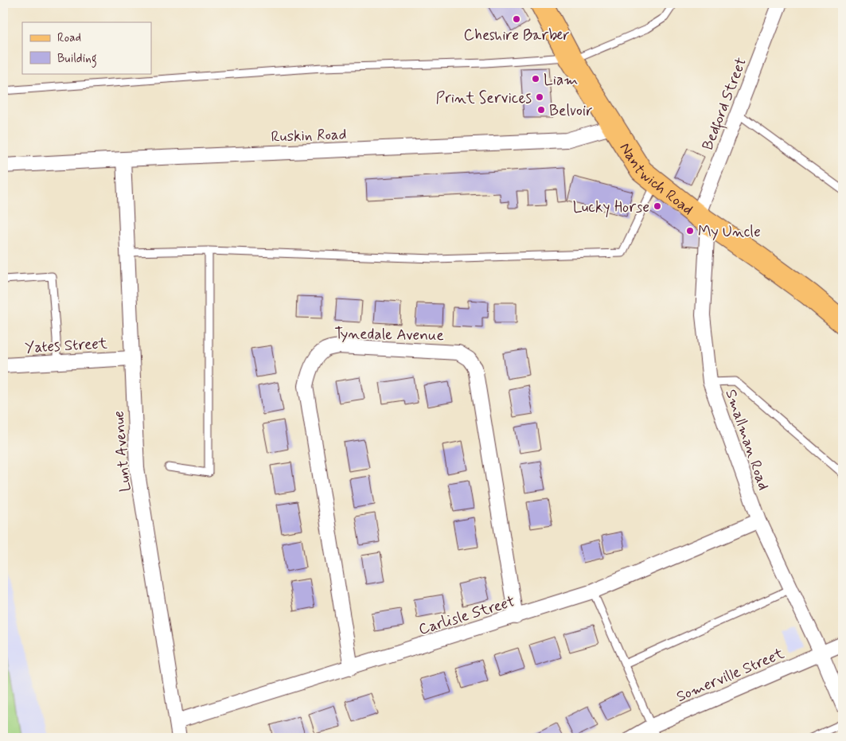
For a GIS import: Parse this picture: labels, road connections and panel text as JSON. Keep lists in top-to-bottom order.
{
  "streets": {
    "main road": ["Nantwich Road"],
    "street": [
      "Bedford Street",
      "Ruskin Road",
      "Tynedale Avenue",
      "Yates Street",
      "Smallman Road",
      "Lunt Avenue",
      "Carlisle Street",
      "Somerville Street"
    ]
  },
  "crossings": [
    ["Bedford Street", "Nantwich Road"],
    ["Bedford Street", "Smallman Road"],
    ["Ruskin Road", "Nantwich Road"],
    ["Ruskin Road", "Lunt Avenue"],
    ["Nantwich Road", "Smallman Road"],
    ["Tynedale Avenue", "Carlisle Street"],
    ["Yates Street", "Lunt Avenue"],
    ["Smallman Road", "Carlisle Street"],
    ["Smallman Road", "Somerville Street"],
    ["Lunt Avenue", "Carlisle Street"]
  ],
  "places": [
    "Cheshire Barber",
    "Liam",
    "Print Services",
    "Belvoir",
    "Lucky Horse",
    "My Uncle"
  ],
  "legend": ["Road", "Building"]
}
